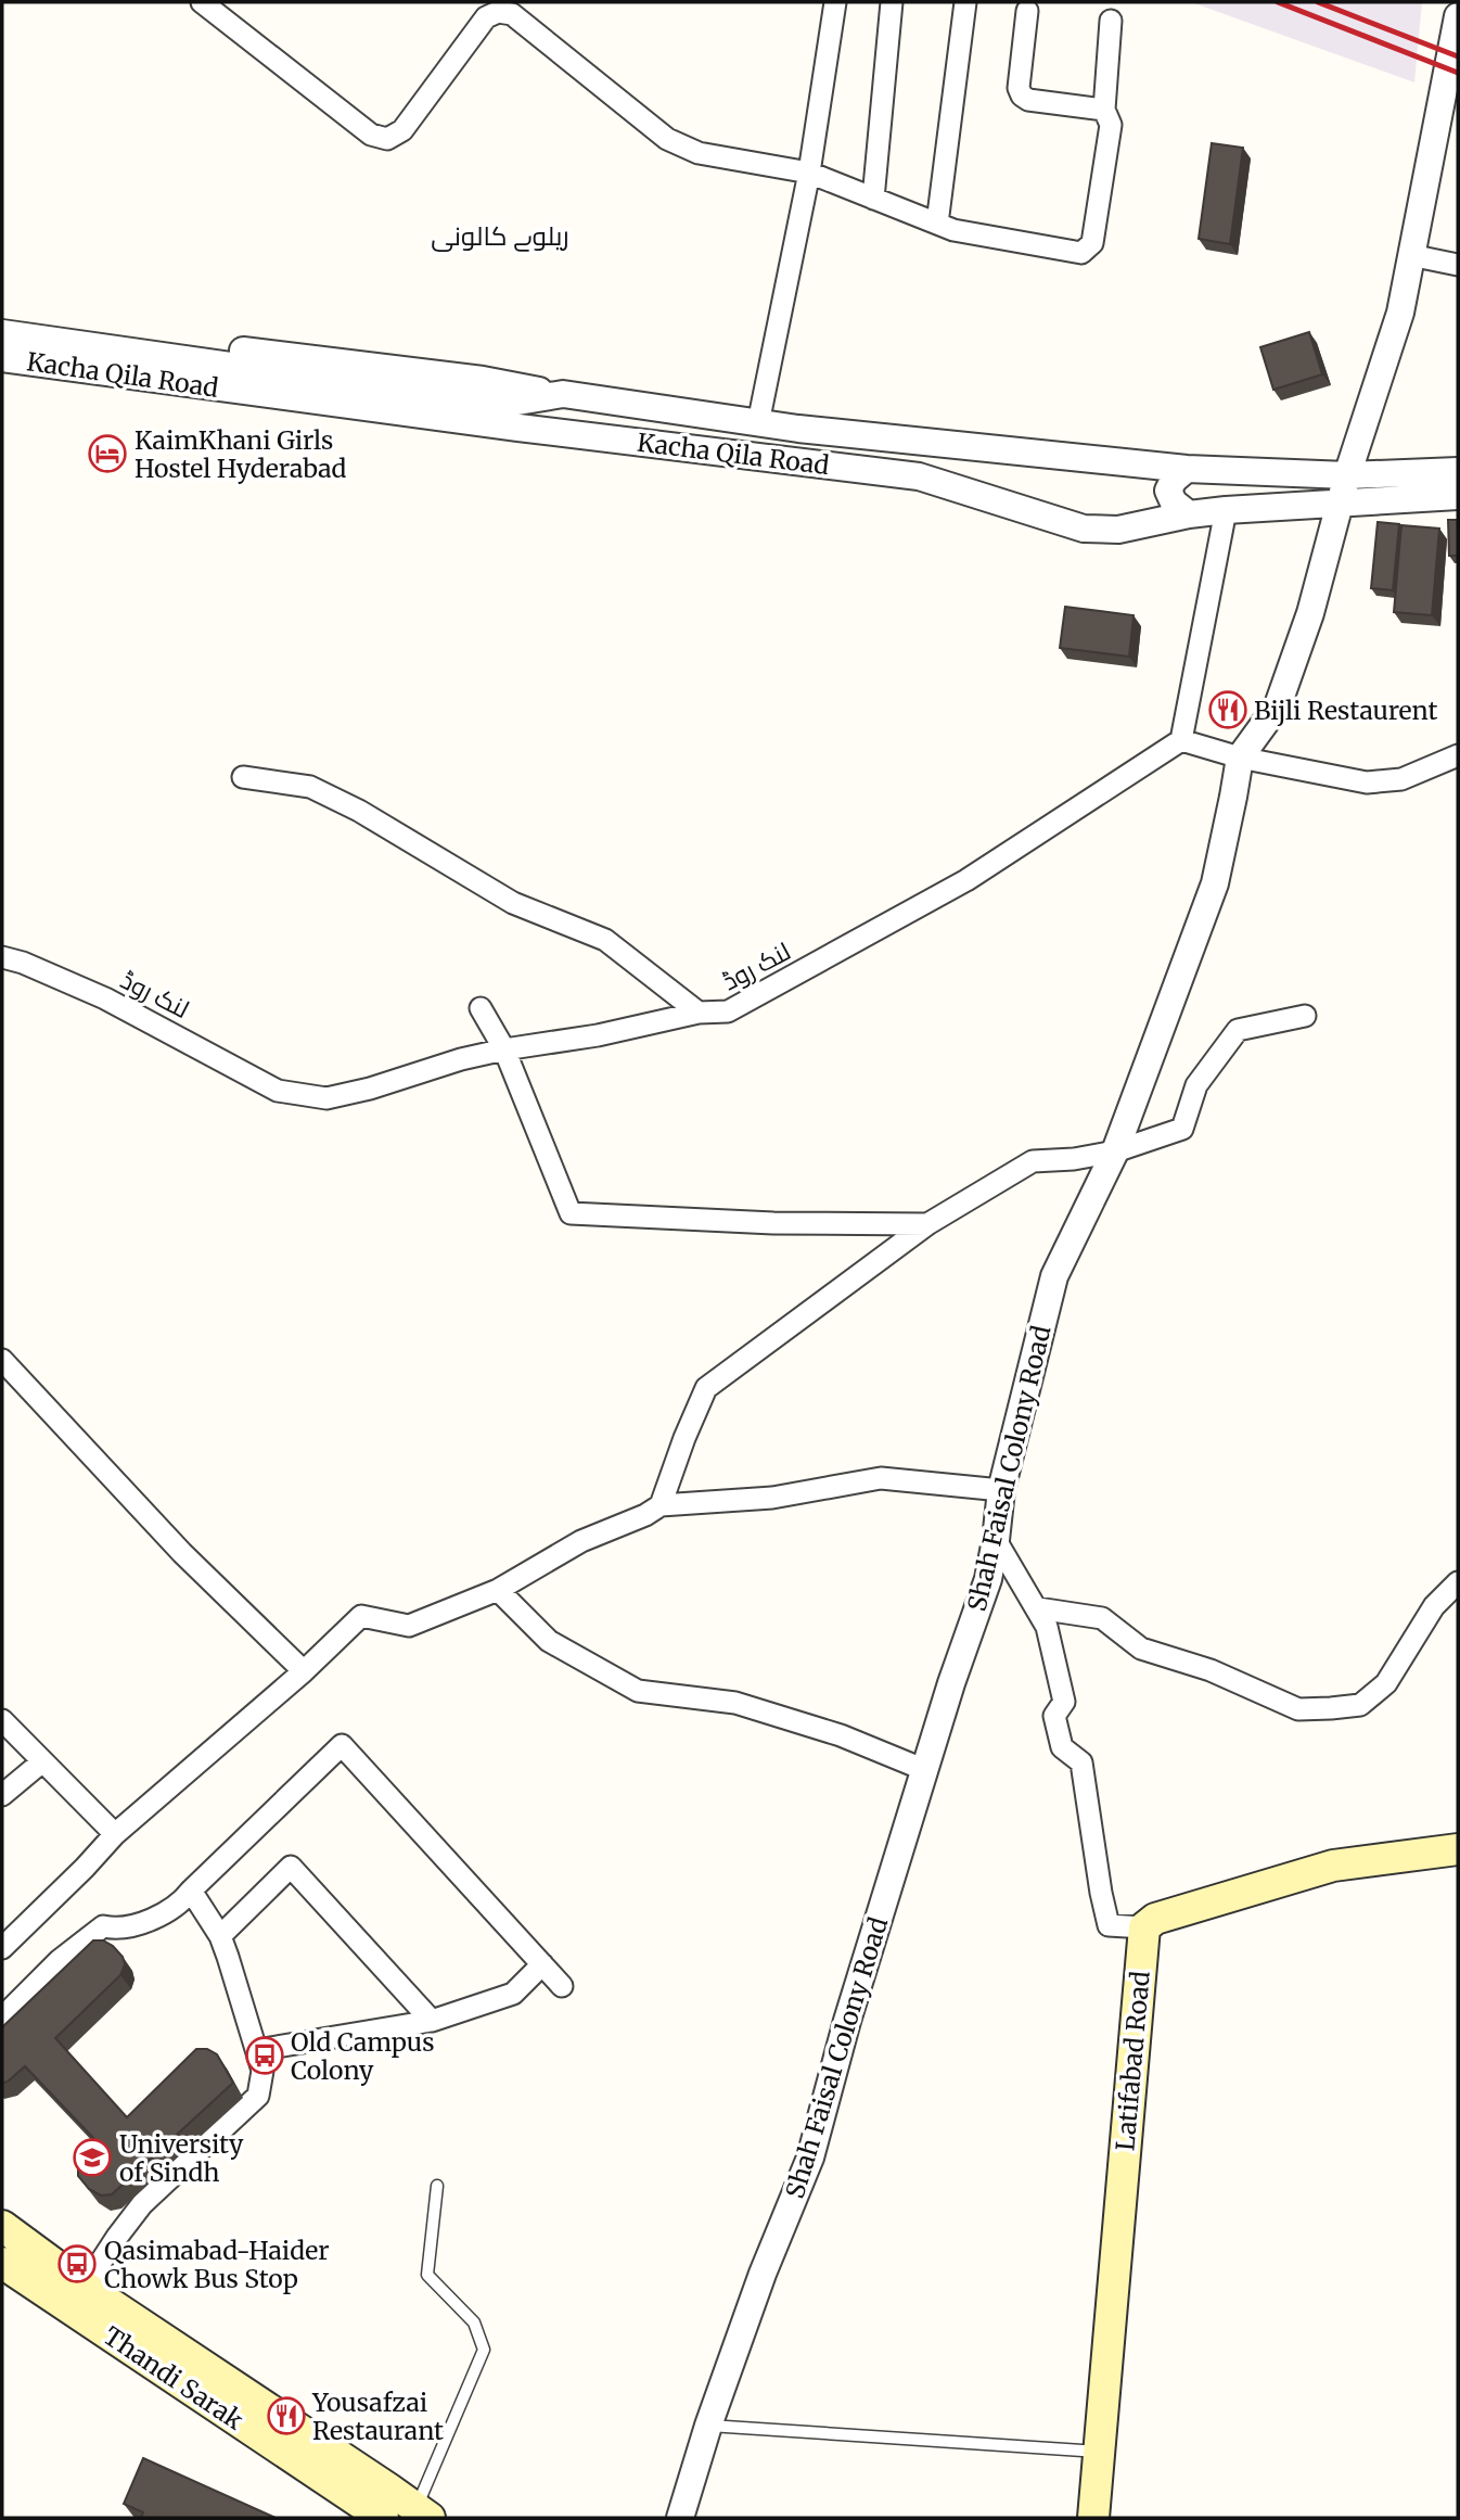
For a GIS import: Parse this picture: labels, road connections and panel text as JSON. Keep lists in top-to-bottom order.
{
  "streets": {
    "main road": ["Latifabad Road", "Thandi Sarak"],
    "street": ["Kacha Qila Road", "لنک روڈ", "Shah Faisal Colony Road"]
  },
  "crossings": [
    ["Kacha Qila Road", "Shah Faisal Colony Road"]
  ],
  "districts": ["ریلوے کالونی"],
  "places": {
    "hotel": ["KaimKhani Girls Hostel Hyderabad"],
    "restaurant": ["Bijli Restaurent", "Yousafzai Restaurant"],
    "bus stop": ["Old Campus Colony", "Qasimabad-Haider Chowk Bus Stop"],
    "school or university": ["University of Sindh"]
  }
}
